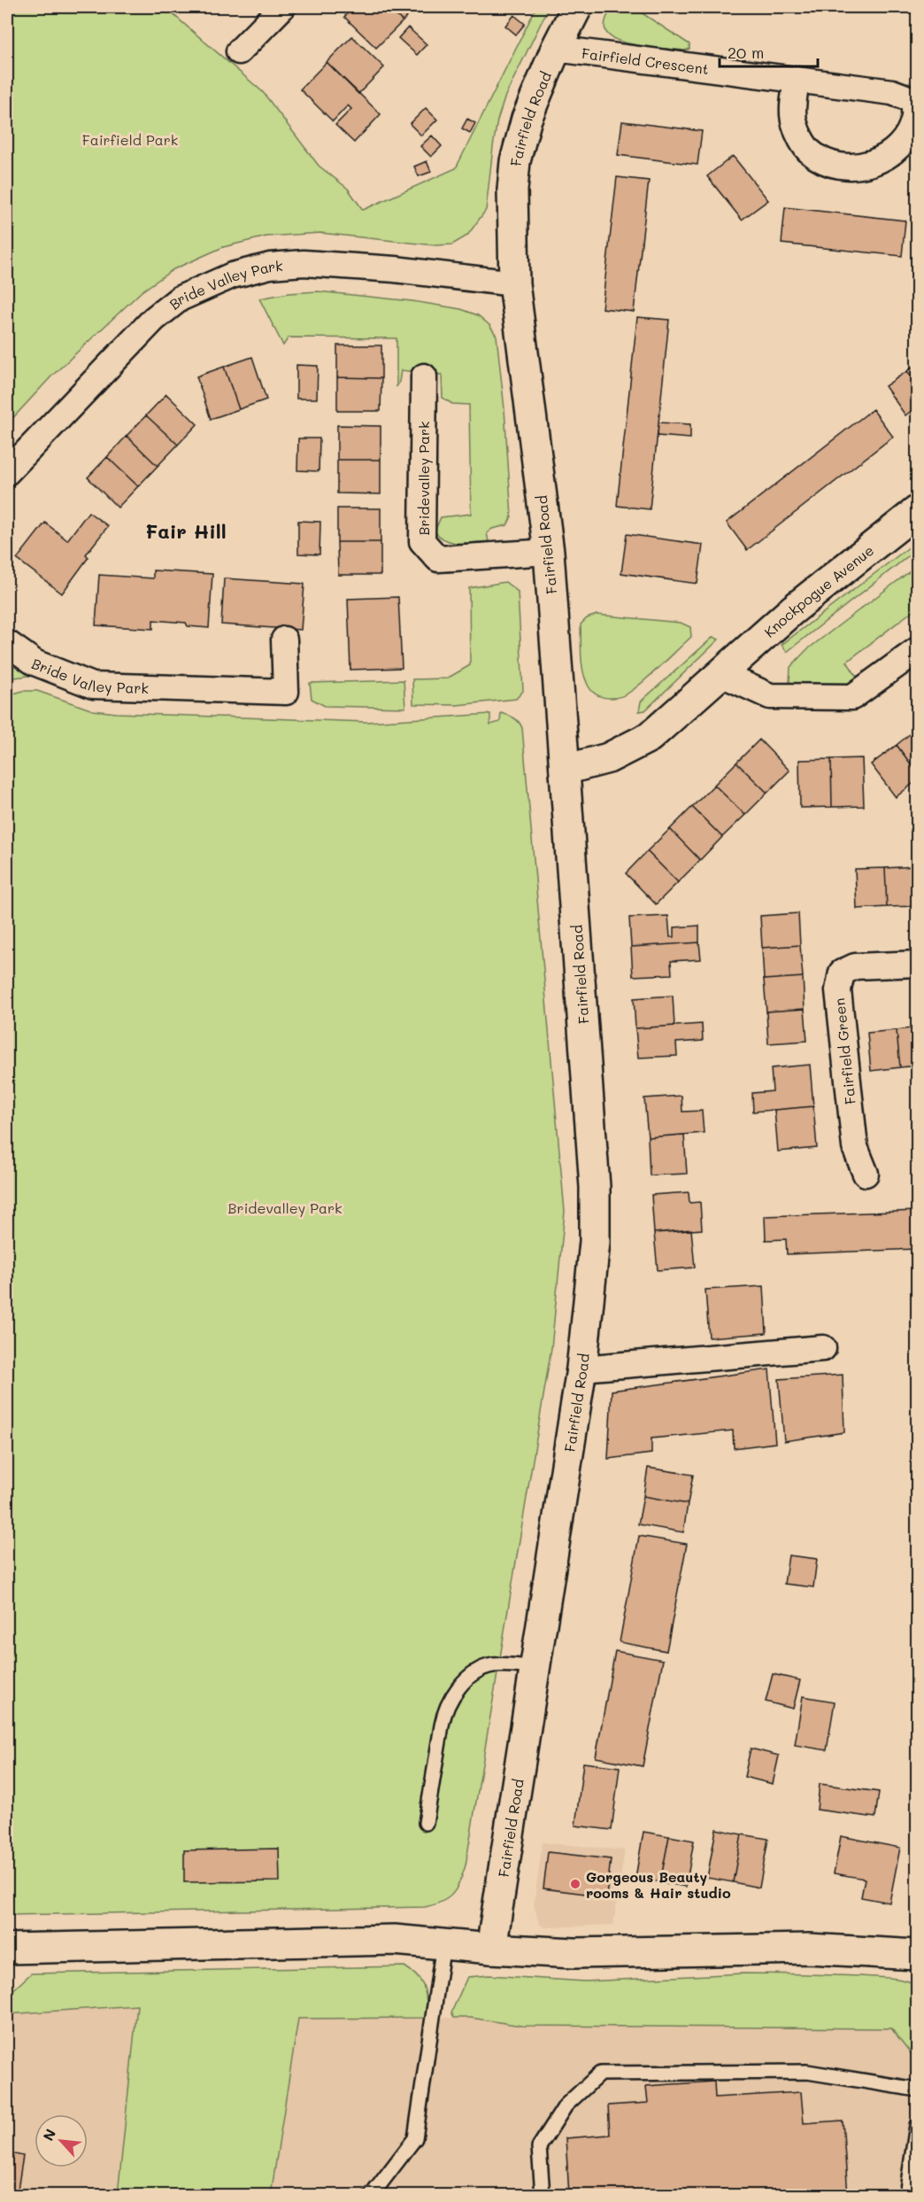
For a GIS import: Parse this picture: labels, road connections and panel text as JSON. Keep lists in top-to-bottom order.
{
  "streets": {
    "street": [
      "Fairfield Crescent",
      "Fairfield Road",
      "Bride Valley Park",
      "Bridevalley Park",
      "Knockpogue Avenue",
      "Fairfield Green"
    ]
  },
  "crossings": [
    ["Fairfield Crescent", "Fairfield Road"],
    ["Fairfield Road", "Bride Valley Park"],
    ["Fairfield Road", "Bridevalley Park"],
    ["Fairfield Road", "Knockpogue Avenue"]
  ],
  "districts": ["Fair Hill"],
  "parks": ["Fairfield Park", "Bridevalley Park"],
  "places": ["Gorgeous Beauty rooms & Hair studio"],
  "scale_bar": "20 m",
  "north": "top left"
}
